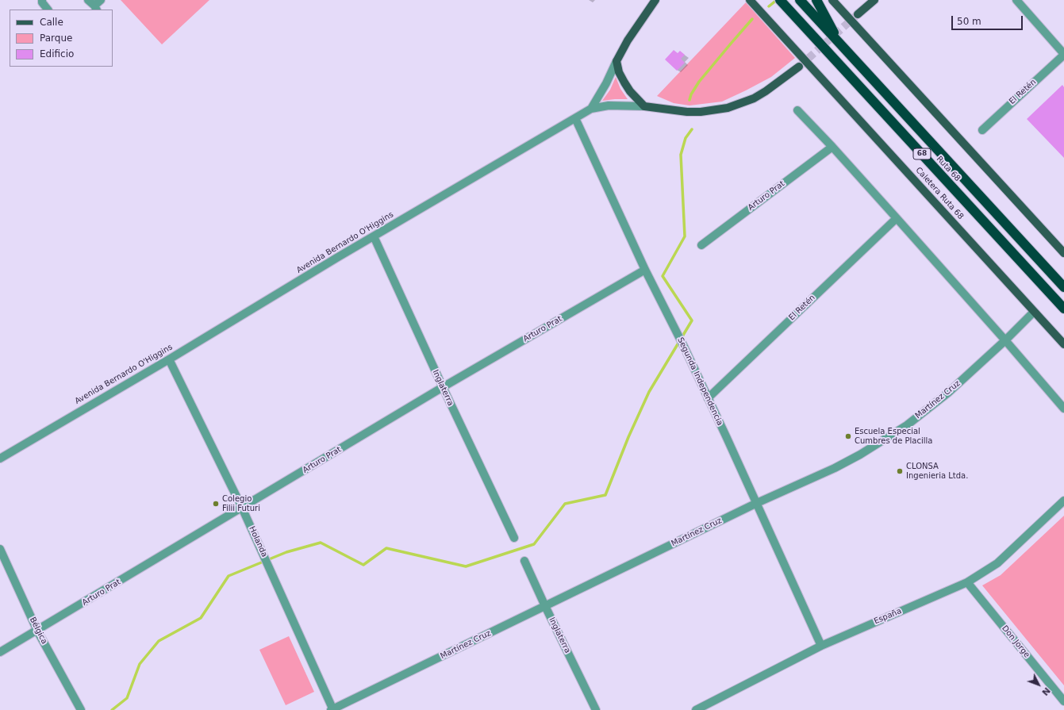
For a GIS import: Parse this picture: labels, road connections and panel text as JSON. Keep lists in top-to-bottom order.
{
  "streets": {
    "highway": ["68", "Ruta 68"],
    "main road": ["Caletera Ruta 68", "Avenida Bernardo O'Higgins"],
    "street": [
      "El Retén",
      "Arturo Prat",
      "Segunda Independencia",
      "Inglaterra",
      "Martínez Cruz",
      "Holanda",
      "España",
      "Bélgica",
      "Don Jorge"
    ]
  },
  "crossings": [
    ["El Retén", "Segunda Independencia"],
    ["Caletera Ruta 68", "Martínez Cruz"],
    ["Arturo Prat", "Segunda Independencia"],
    ["Arturo Prat", "Inglaterra"],
    ["Arturo Prat", "Holanda"],
    ["Arturo Prat", "Bélgica"],
    ["Avenida Bernardo O'Higgins", "Segunda Independencia"],
    ["Avenida Bernardo O'Higgins", "Inglaterra"],
    ["Avenida Bernardo O'Higgins", "Holanda"],
    ["Segunda Independencia", "Martínez Cruz"],
    ["Segunda Independencia", "España"],
    ["Inglaterra", "Martínez Cruz"],
    ["Martínez Cruz", "Holanda"],
    ["España", "Don Jorge"]
  ],
  "places": ["Escuela Especial Cumbres de Placilla", "CLONSA Ingenieria Ltda.", "Colegio Filii Futuri"],
  "legend": ["Calle", "Parque", "Edificio"],
  "scale_bar": "50 m",
  "north": "bottom right"
}
